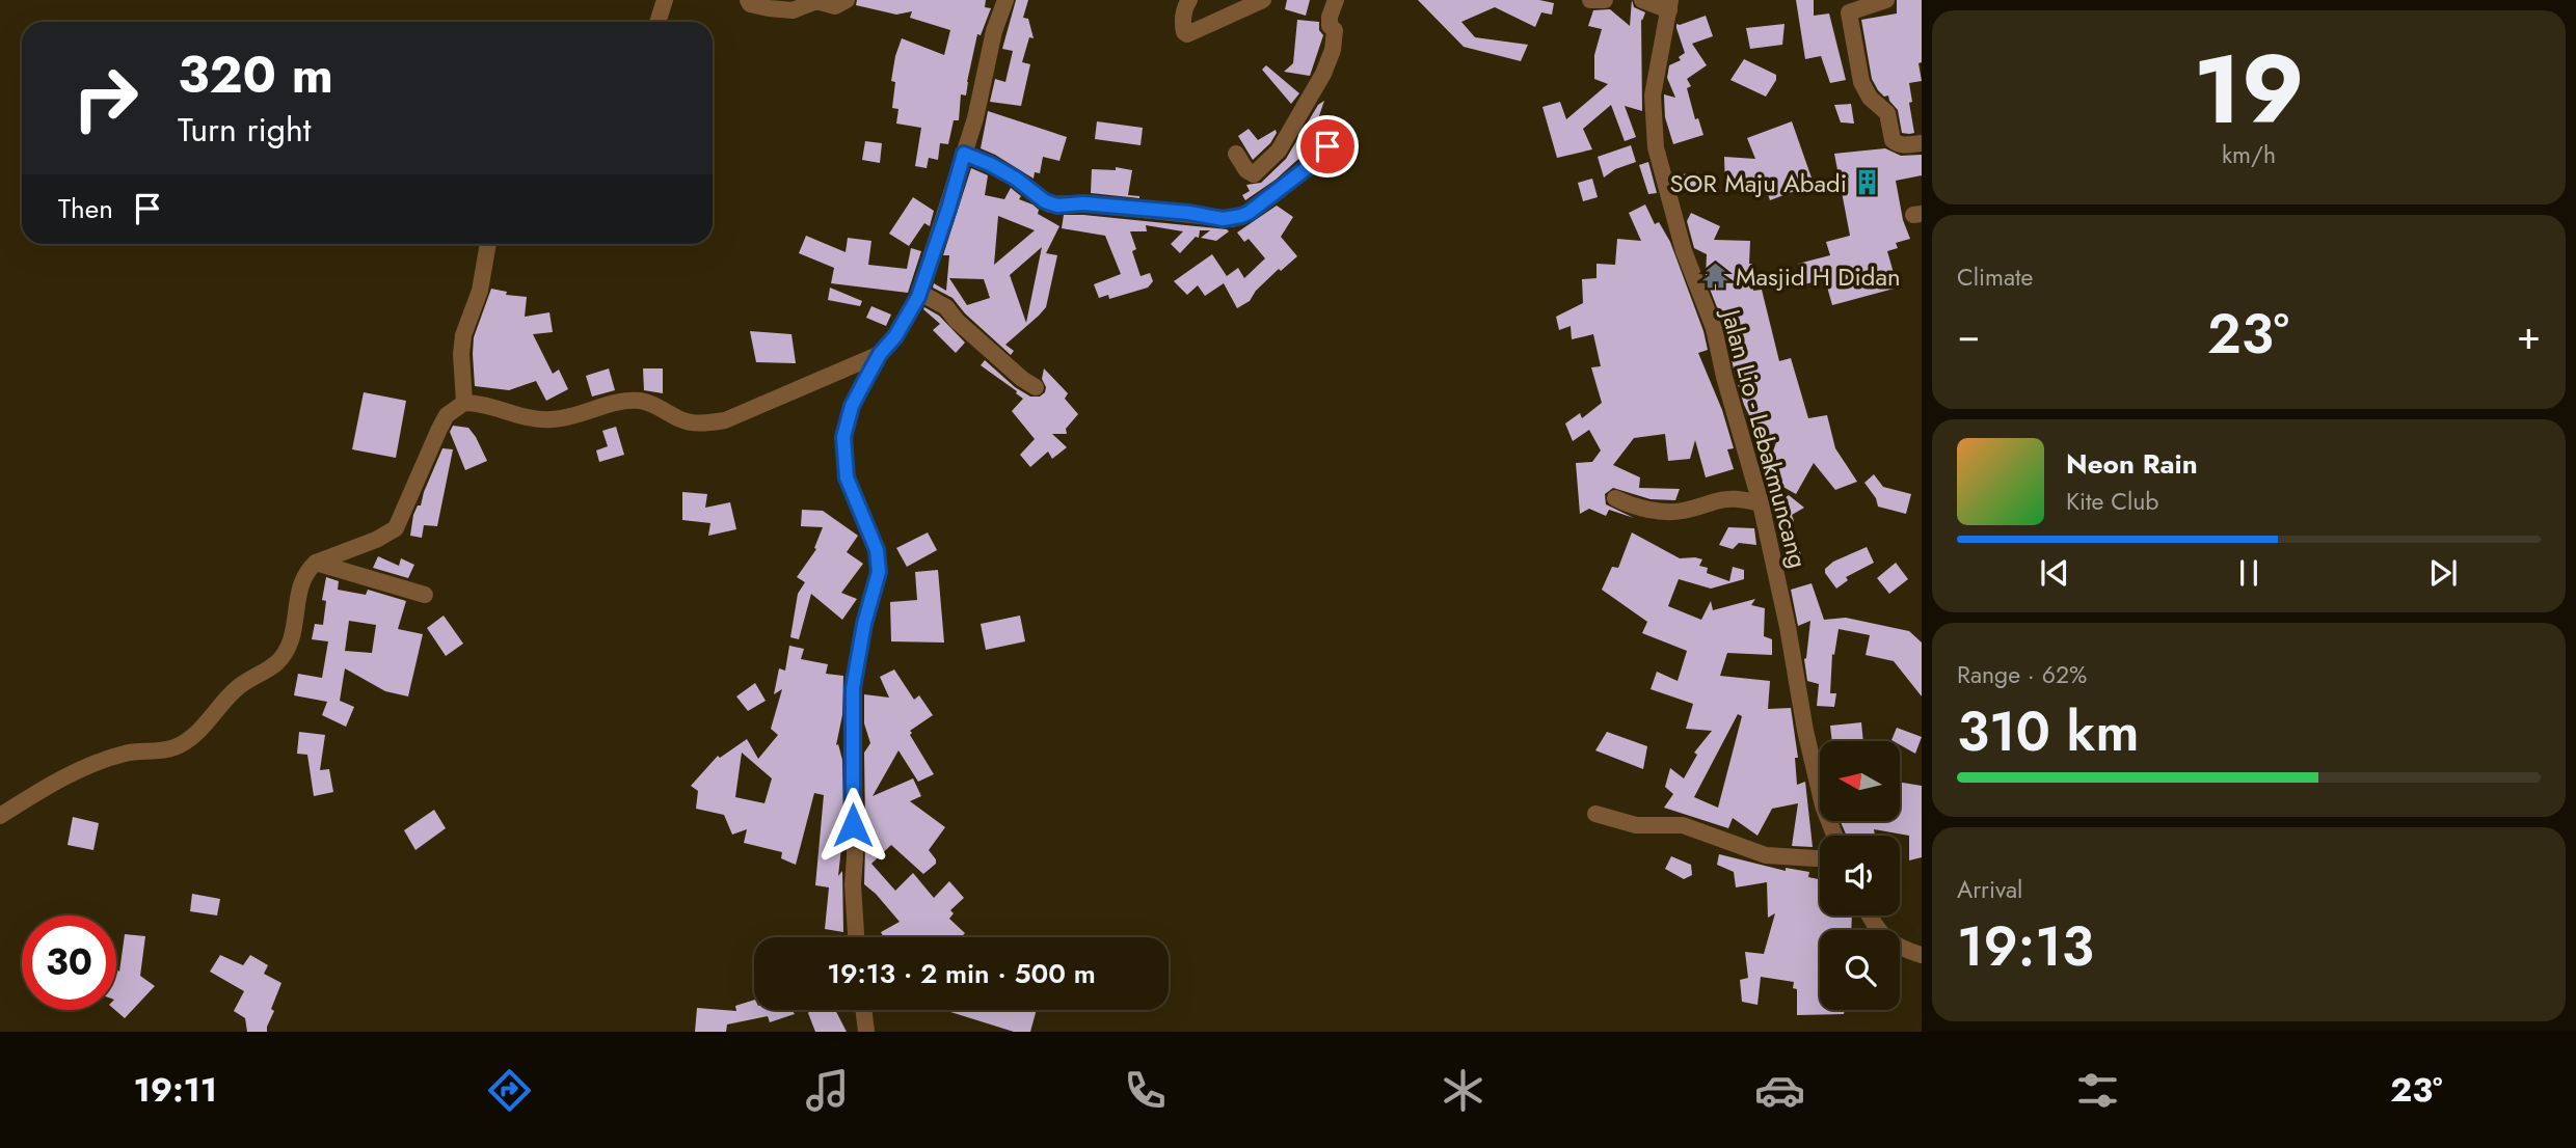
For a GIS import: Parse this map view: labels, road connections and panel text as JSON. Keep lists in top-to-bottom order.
{
  "streets": {
    "street": ["Jalan Lio - Lebakmuncang"]
  },
  "places": {
    "building": ["SOR Maju Abadi"],
    "temple": ["Masjid H Didan"]
  },
  "north": "left",
  "page": {
    "tile": [
      ["19", "km/h"],
      "Climate",
      ["Range · 62%", "310 km"],
      ["Arrival", "19:13"]
    ],
    "turn": ["320 m", "Turn right"],
    "then": "Then",
    "heat": ["−", "23°", "+"],
    "song": ["Neon Rain", "Kite Club"],
    "limit": "30",
    "trip": "19:13 · 2 min · 500 m",
    "tabs": ["19:11", "23°"]
  }
}
